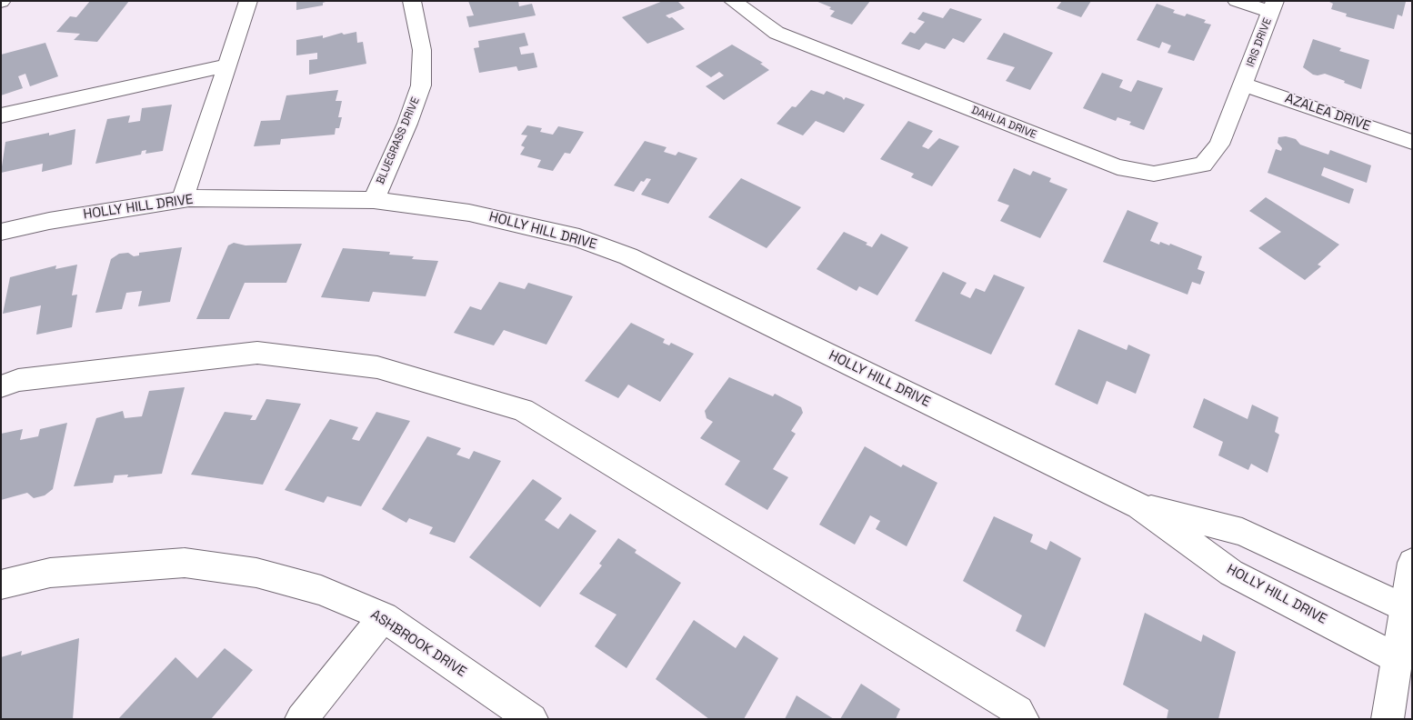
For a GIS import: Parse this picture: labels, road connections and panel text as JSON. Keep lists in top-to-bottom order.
{
  "streets": {
    "street": [
      "IRIS DRIVE",
      "AZALEA DRIVE",
      "DAHLIA DRIVE",
      "BLUEGRASS DRIVE",
      "HOLLY HILL DRIVE",
      "ASHBROOK DRIVE"
    ]
  },
  "crossings": [
    ["IRIS DRIVE", "AZALEA DRIVE"],
    ["IRIS DRIVE", "DAHLIA DRIVE"],
    ["AZALEA DRIVE", "DAHLIA DRIVE"],
    ["BLUEGRASS DRIVE", "HOLLY HILL DRIVE"]
  ]
}
